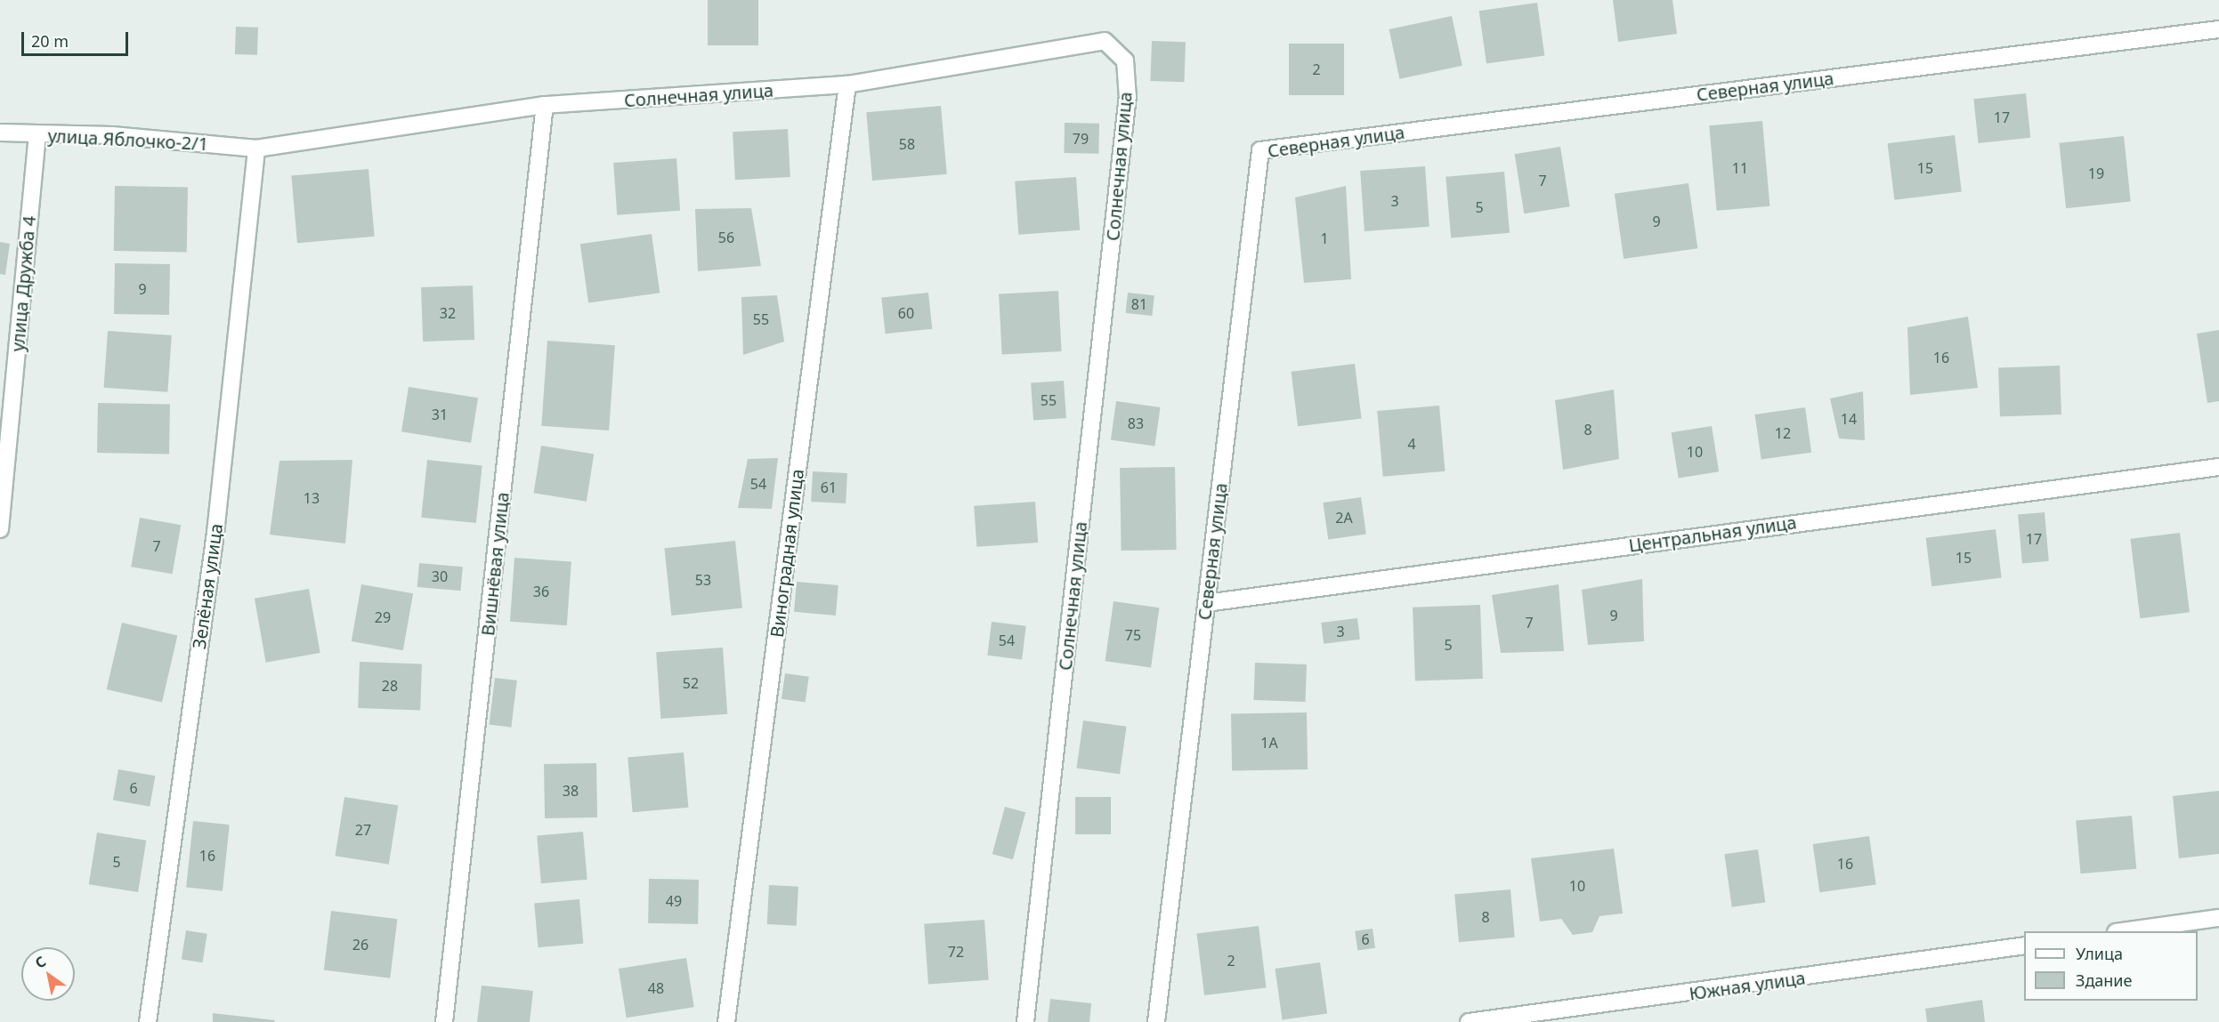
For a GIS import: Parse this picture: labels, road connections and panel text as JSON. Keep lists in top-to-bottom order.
{
  "streets": {
    "street": [
      "Северная улица",
      "Солнечная улица",
      "улица Яблочко-2/1",
      "улица Дружба 4",
      "Центральная улица",
      "Виноградная улица",
      "Вишнёвая улица",
      "Зелёная улица",
      "Южная улица"
    ]
  },
  "crossings": [
    ["Северная улица", "Центральная улица"],
    ["Солнечная улица", "улица Яблочко-2/1"],
    ["Солнечная улица", "Виноградная улица"],
    ["Солнечная улица", "Вишнёвая улица"],
    ["Солнечная улица", "Зелёная улица"],
    ["улица Яблочко-2/1", "улица Дружба 4"],
    ["улица Яблочко-2/1", "Зелёная улица"]
  ],
  "house_numbers": [
    "2",
    "17",
    "79",
    "58",
    "11",
    "15",
    "19",
    "7",
    "3",
    "5",
    "9",
    "56",
    "1",
    "9",
    "81",
    "32",
    "60",
    "55",
    "16",
    "55",
    "31",
    "14",
    "83",
    "8",
    "12",
    "4",
    "10",
    "54",
    "61",
    "13",
    "2А",
    "17",
    "7",
    "15",
    "30",
    "53",
    "36",
    "9",
    "29",
    "7",
    "3",
    "75",
    "54",
    "5",
    "52",
    "28",
    "1А",
    "6",
    "38",
    "27",
    "16",
    "5",
    "16",
    "10",
    "49",
    "8",
    "6",
    "26",
    "72",
    "2",
    "48"
  ],
  "legend": ["Улица", "Здание"],
  "scale_bar": "20 m",
  "north": "top left"
}
